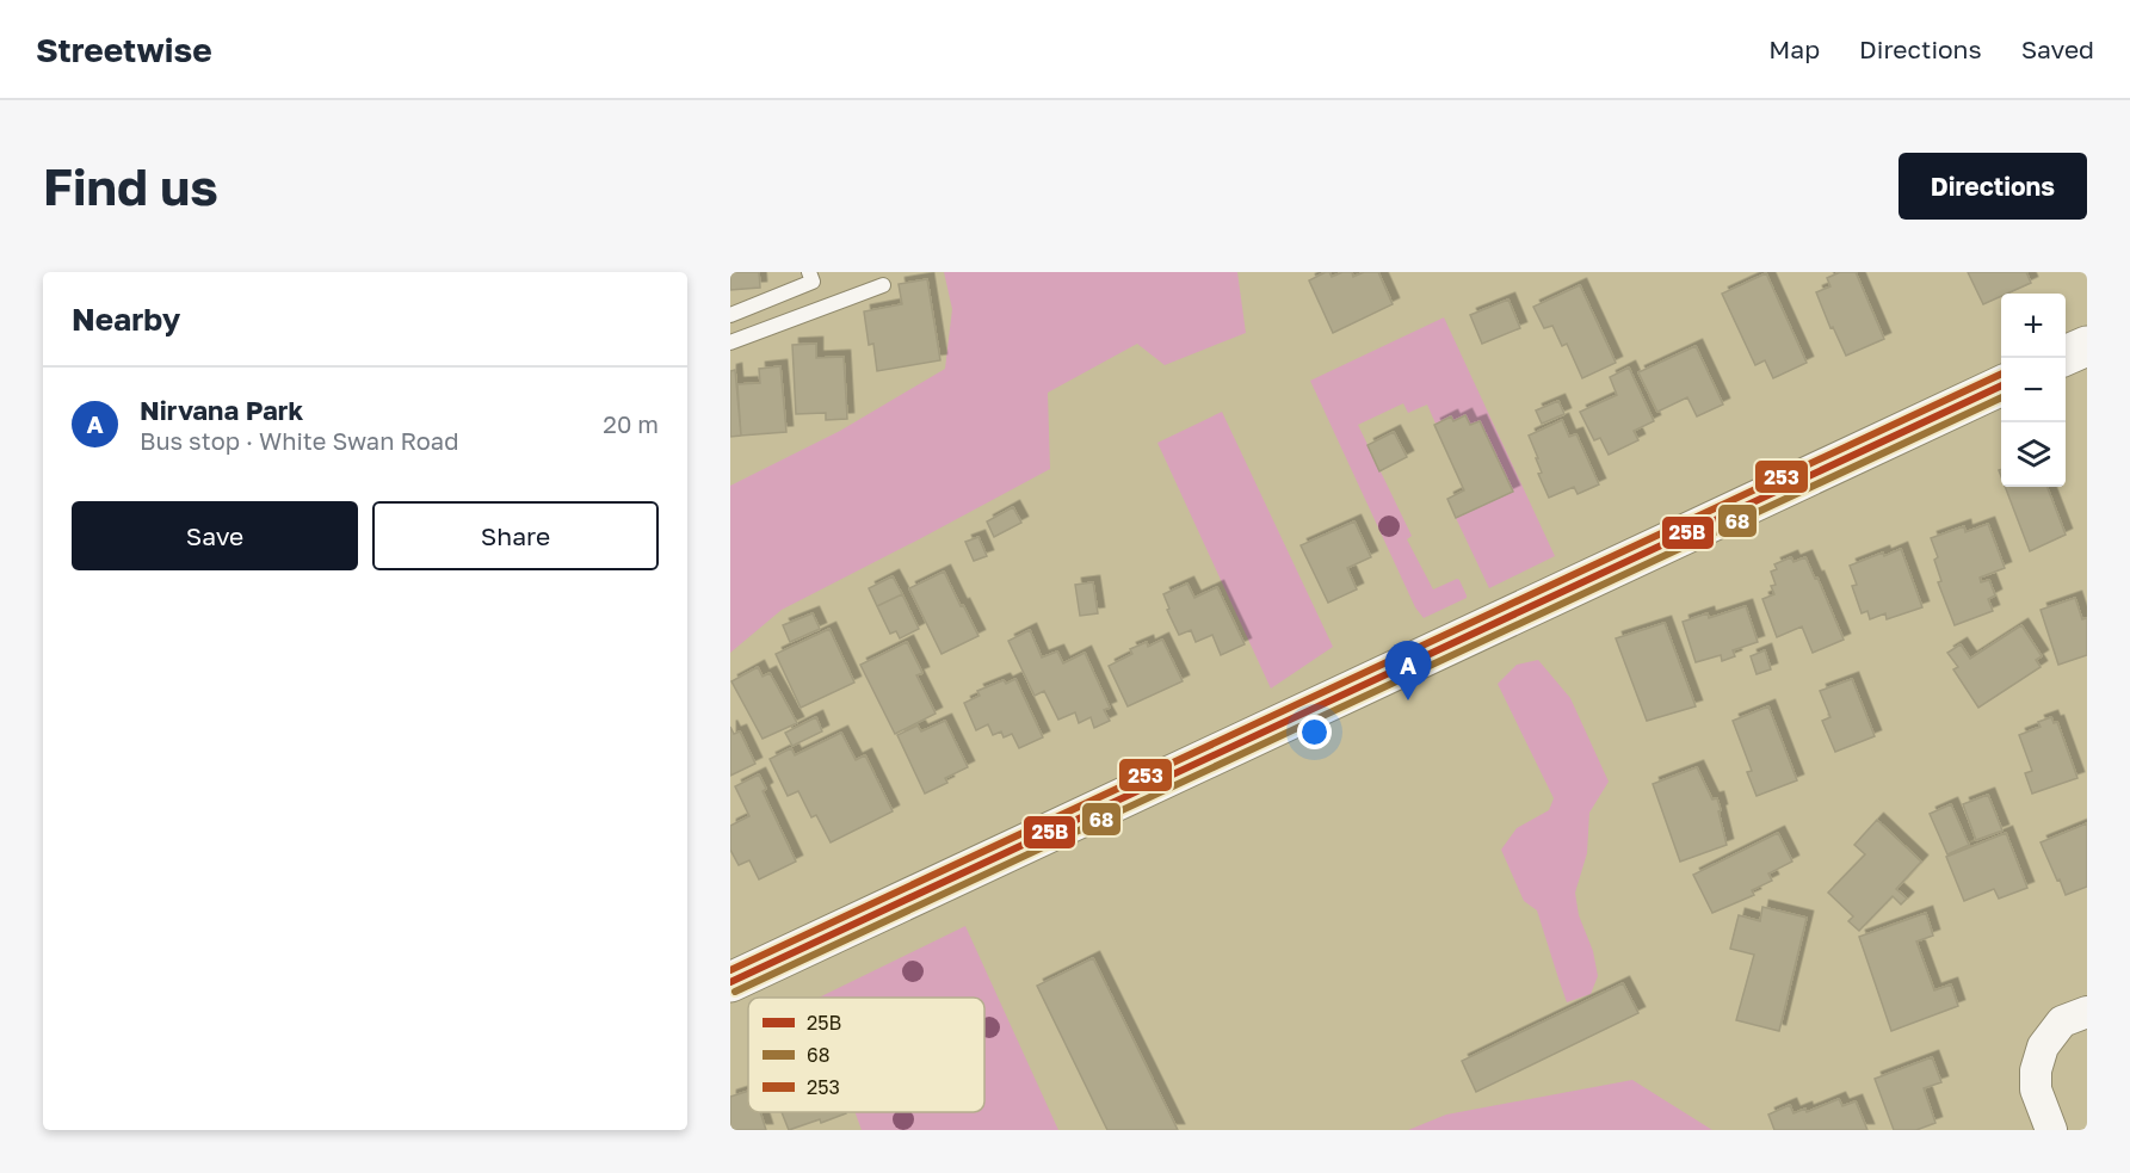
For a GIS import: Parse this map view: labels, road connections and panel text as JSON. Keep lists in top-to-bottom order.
{
  "lines": ["transit line 253", "transit line 25B", "transit line 68"],
  "legend": ["25B", "68", "253"],
  "page": {
    "header": "Streetwise",
    "nav": ["Map", "Directions", "Saved"],
    "buttons": [
      "Directions",
      ["Save", "Share"]
    ],
    "title": "Find us",
    "heading": "Nearby",
    "map_buttons": ["+", "−"],
    "list": [
      {
        "mark": "A",
        "name": "Nirvana Park",
        "note": "Bus stop · White Swan Road",
        "value": "20 m"
      }
    ],
    "pins": "A"
  }
}
